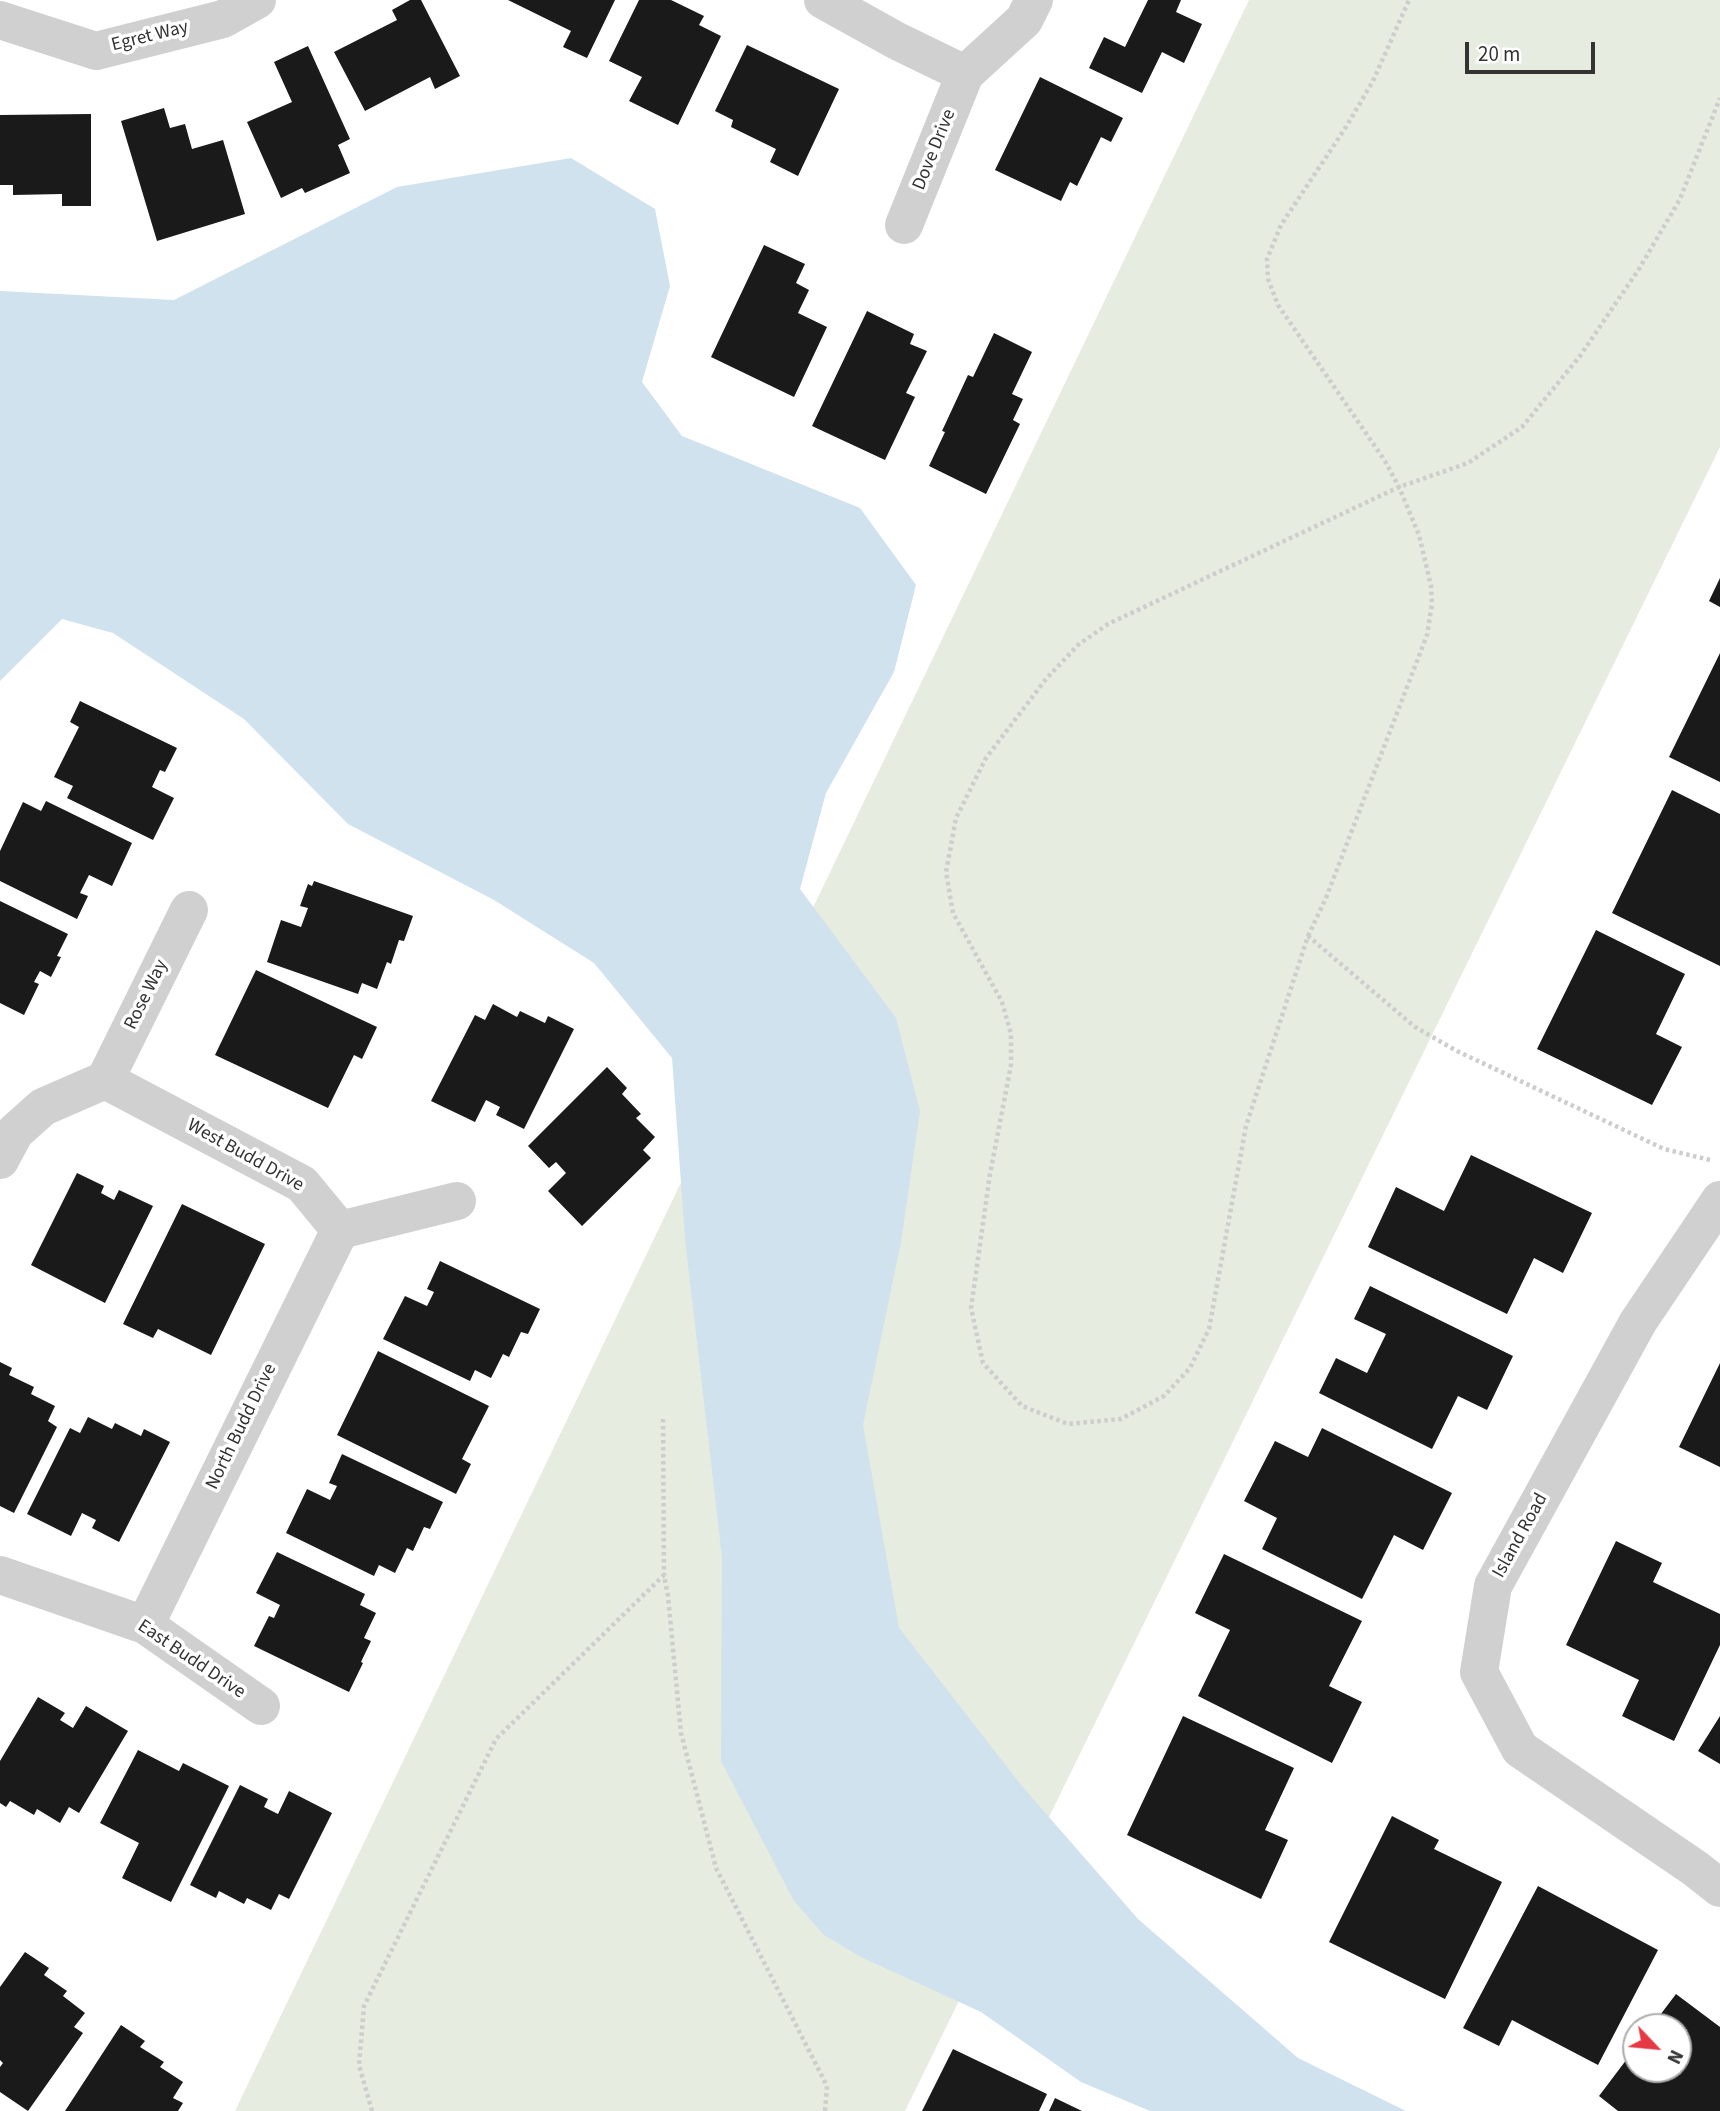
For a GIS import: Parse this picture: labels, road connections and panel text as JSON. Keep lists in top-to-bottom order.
{
  "streets": {
    "street": [
      "Egret Way",
      "Dove Drive",
      "Rose Way",
      "West Budd Drive",
      "North Budd Drive",
      "Island Road",
      "East Budd Drive"
    ]
  },
  "crossings": [
    ["Rose Way", "West Budd Drive"],
    ["West Budd Drive", "North Budd Drive"],
    ["North Budd Drive", "East Budd Drive"]
  ],
  "scale_bar": "20 m",
  "north": "bottom right"
}
